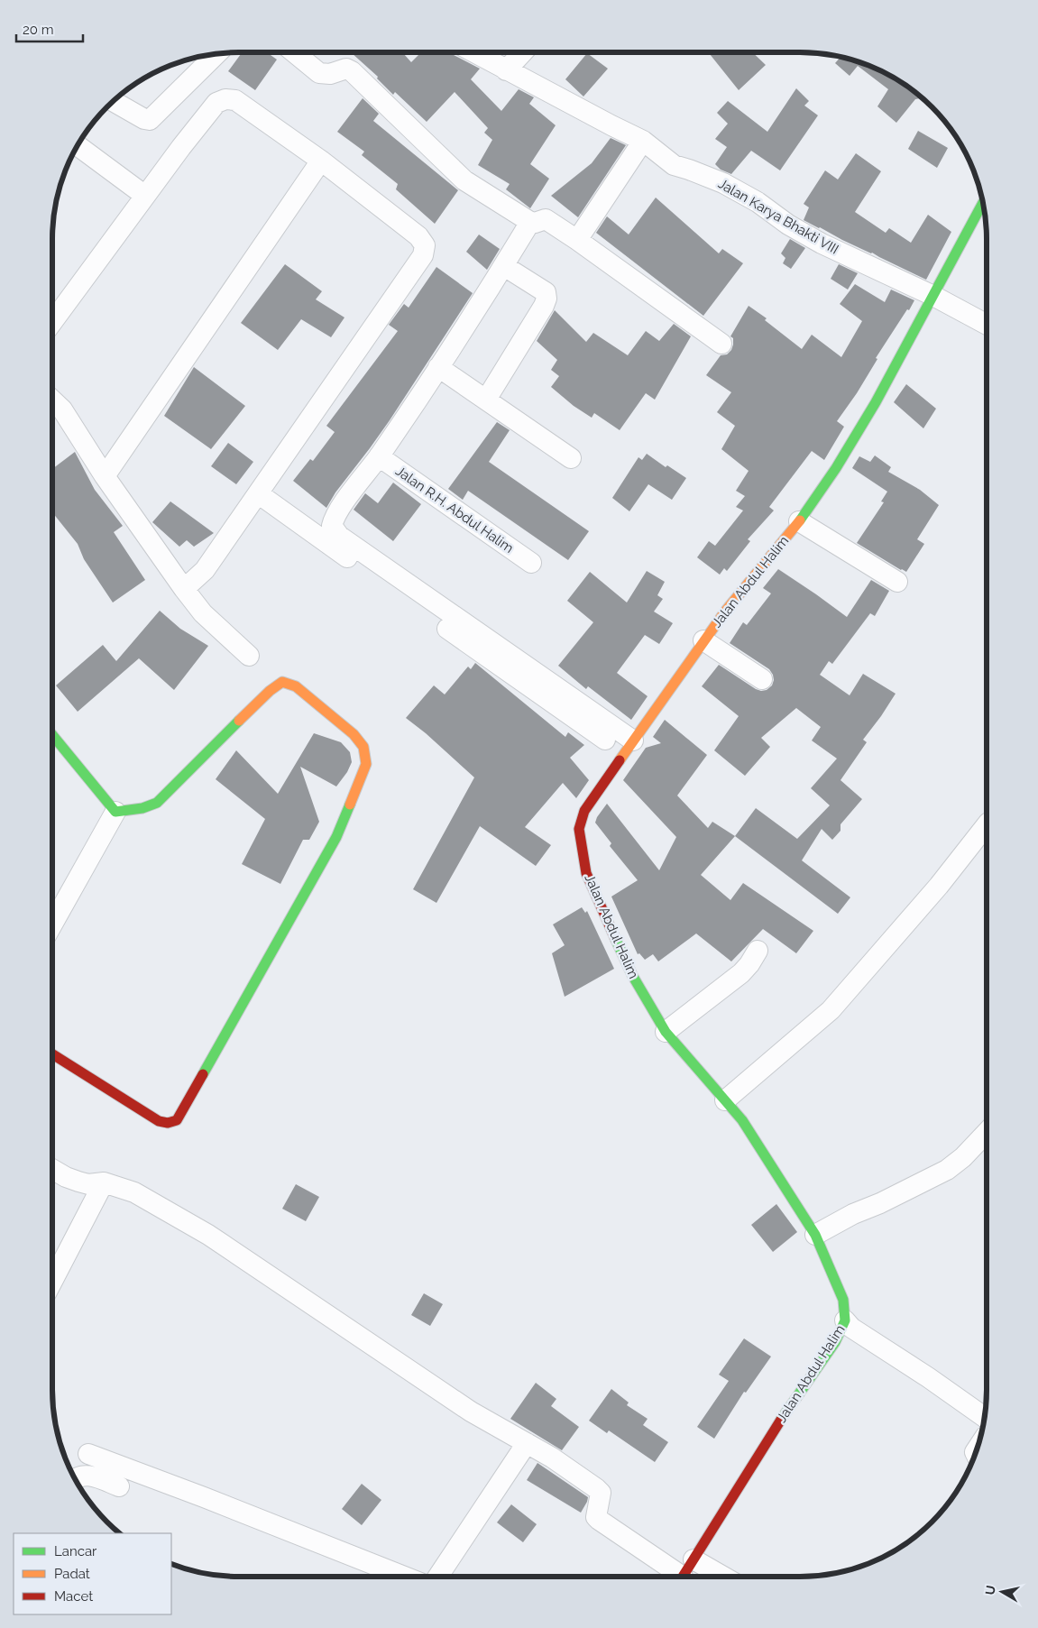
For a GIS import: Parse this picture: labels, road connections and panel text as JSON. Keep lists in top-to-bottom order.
{
  "streets": {
    "street": ["Jalan Karya Bhakti VIII", "Jalan R.H. Abdul Halim", "Jalan Abdul Halim"]
  },
  "crossings": [
    ["Jalan Karya Bhakti VIII", "Jalan Abdul Halim"]
  ],
  "legend": ["Lancar", "Padat", "Macet"],
  "scale_bar": "20 m",
  "north": "left"
}
